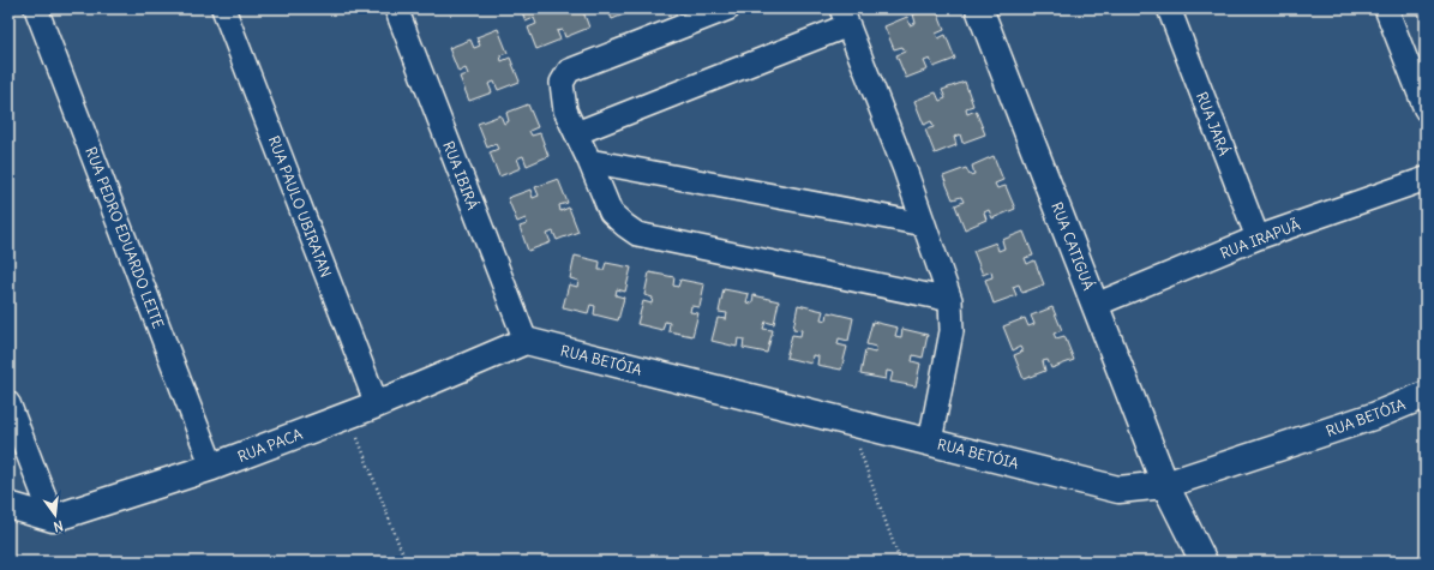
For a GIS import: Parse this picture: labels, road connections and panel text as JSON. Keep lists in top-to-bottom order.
{
  "streets": {
    "street": [
      "RUA JARÁ",
      "RUA IBIRÁ",
      "RUA PAULO UBIRATAN",
      "RUA PEDRO EDUARDO LEITE",
      "RUA IRAPUÃ",
      "RUA CATIGUÁ",
      "RUA BETÓIA",
      "RUA PACA"
    ]
  },
  "crossings": [
    ["RUA JARÁ", "RUA IRAPUÃ"],
    ["RUA IBIRÁ", "RUA BETÓIA"],
    ["RUA IBIRÁ", "RUA PACA"],
    ["RUA PAULO UBIRATAN", "RUA PACA"],
    ["RUA PEDRO EDUARDO LEITE", "RUA PACA"],
    ["RUA IRAPUÃ", "RUA CATIGUÁ"],
    ["RUA CATIGUÁ", "RUA BETÓIA"],
    ["RUA BETÓIA", "RUA PACA"]
  ],
  "north": "bottom"
}
